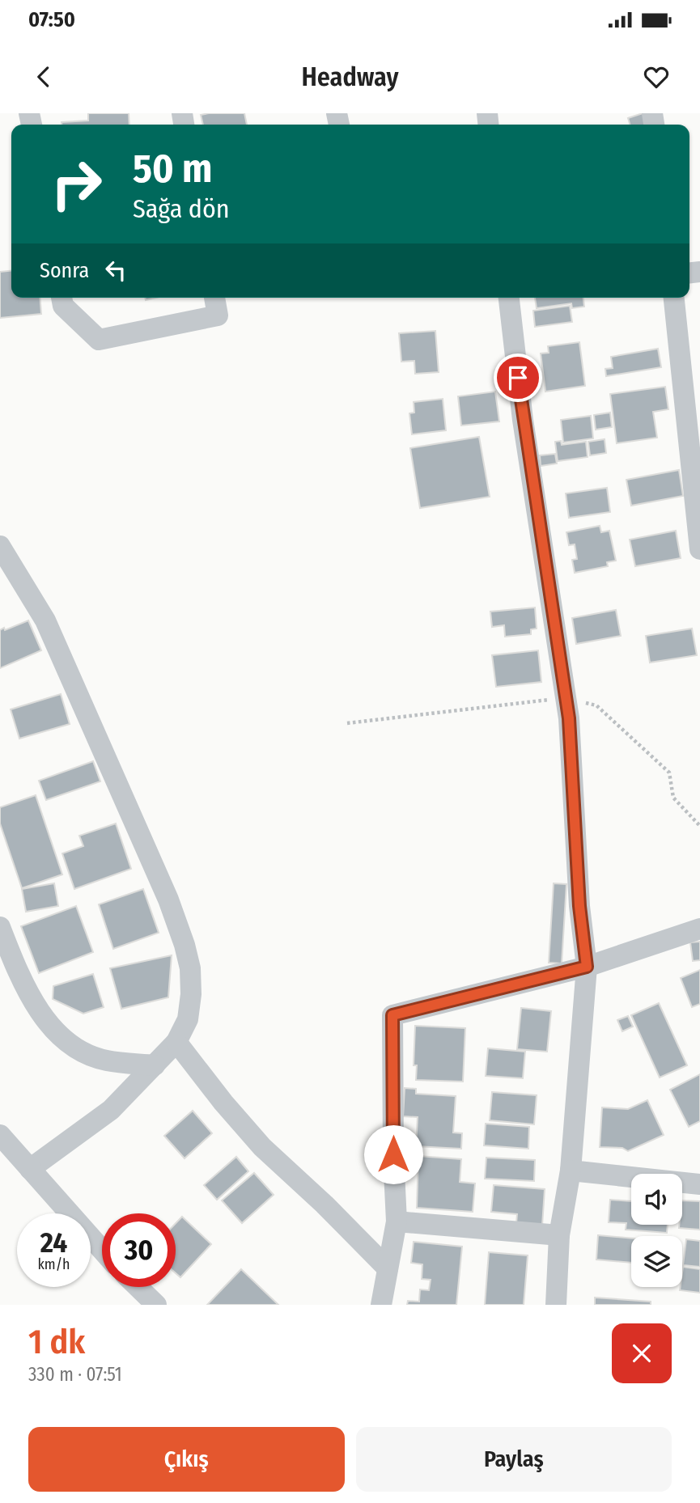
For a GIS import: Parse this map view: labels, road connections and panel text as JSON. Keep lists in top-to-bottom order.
{
  "page": {
    "status": "07:50",
    "header": "Headway",
    "turn": ["50 m", "Sağa dön"],
    "then": "Sonra",
    "speed": "24 km/h",
    "limit": "30",
    "heading": ["1 dk", "330 m · 07:51"],
    "buttons": ["Çıkış", "Paylaş"]
  }
}
